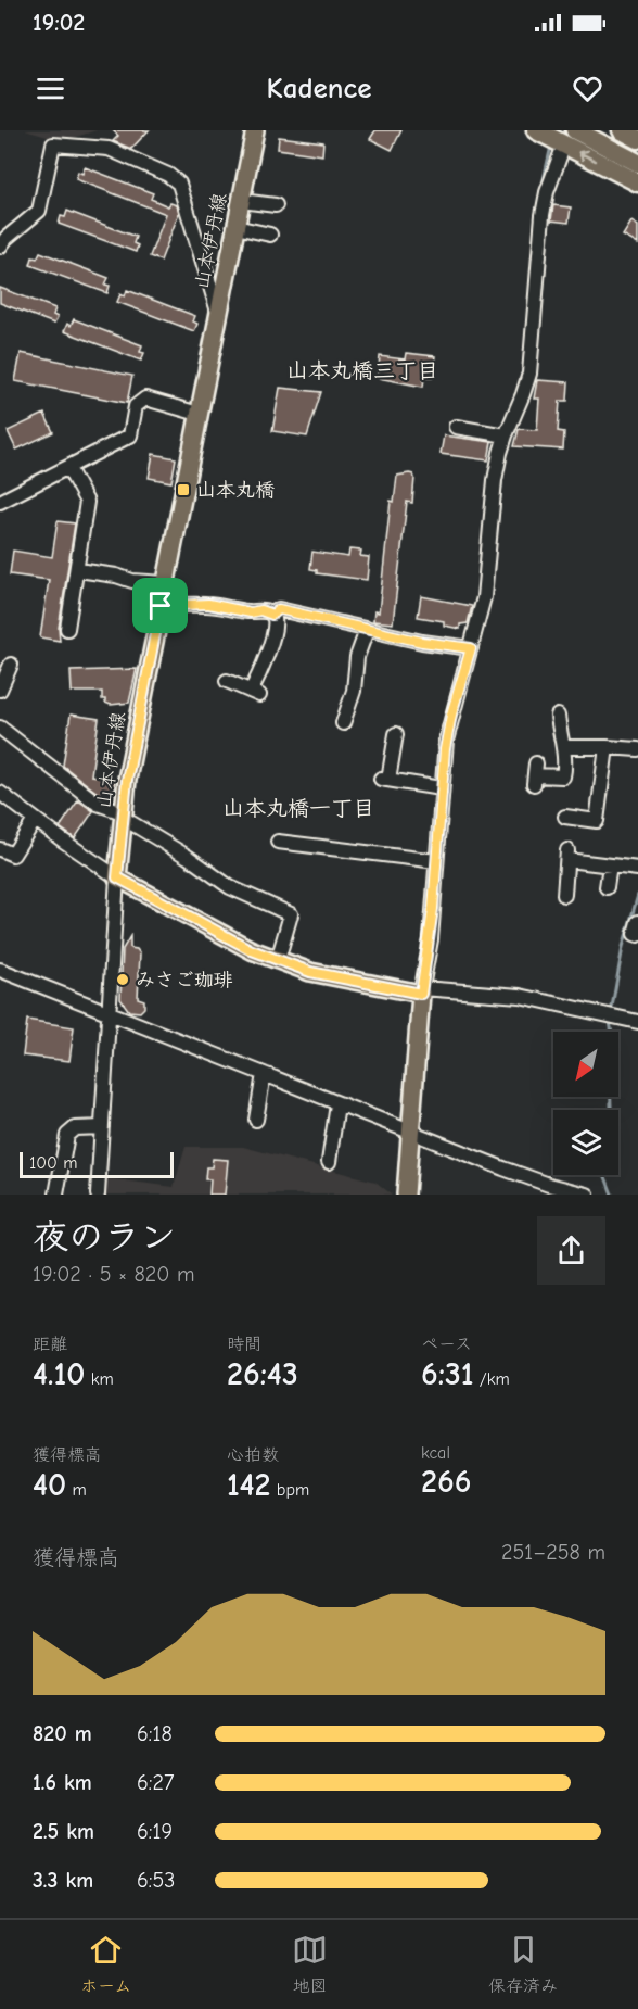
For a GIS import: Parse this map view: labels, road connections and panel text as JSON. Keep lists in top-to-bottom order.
{
  "streets": {
    "main road": ["山本伊丹線"]
  },
  "districts": ["山本丸橋三丁目", "山本丸橋一丁目"],
  "places": {
    "transit": ["山本丸橋"],
    "other": ["みさご珈琲"]
  },
  "scale_bar": "100 m",
  "north": "bottom left",
  "page": {
    "status": "19:02",
    "header": "Kadence",
    "scale": "100 m",
    "heading": ["夜のラン", "19:02 · 5 × 820 m"],
    "stats": [
      ["距離", "4.10 km"],
      ["時間", "26:43"],
      ["ペース", "6:31 /km"],
      ["獲得標高", "40 m"],
      ["心拍数", "142 bpm"],
      ["kcal", "266"]
    ],
    "chart": ["獲得標高", "251–258 m"],
    "list": [
      {
        "name": "820 m",
        "note": "6:18"
      },
      {
        "name": "1.6 km",
        "note": "6:27"
      },
      {
        "name": "2.5 km",
        "note": "6:19"
      },
      {
        "name": "3.3 km",
        "note": "6:53"
      }
    ],
    "tabs": ["ホーム", "地図", "保存済み"]
  }
}
